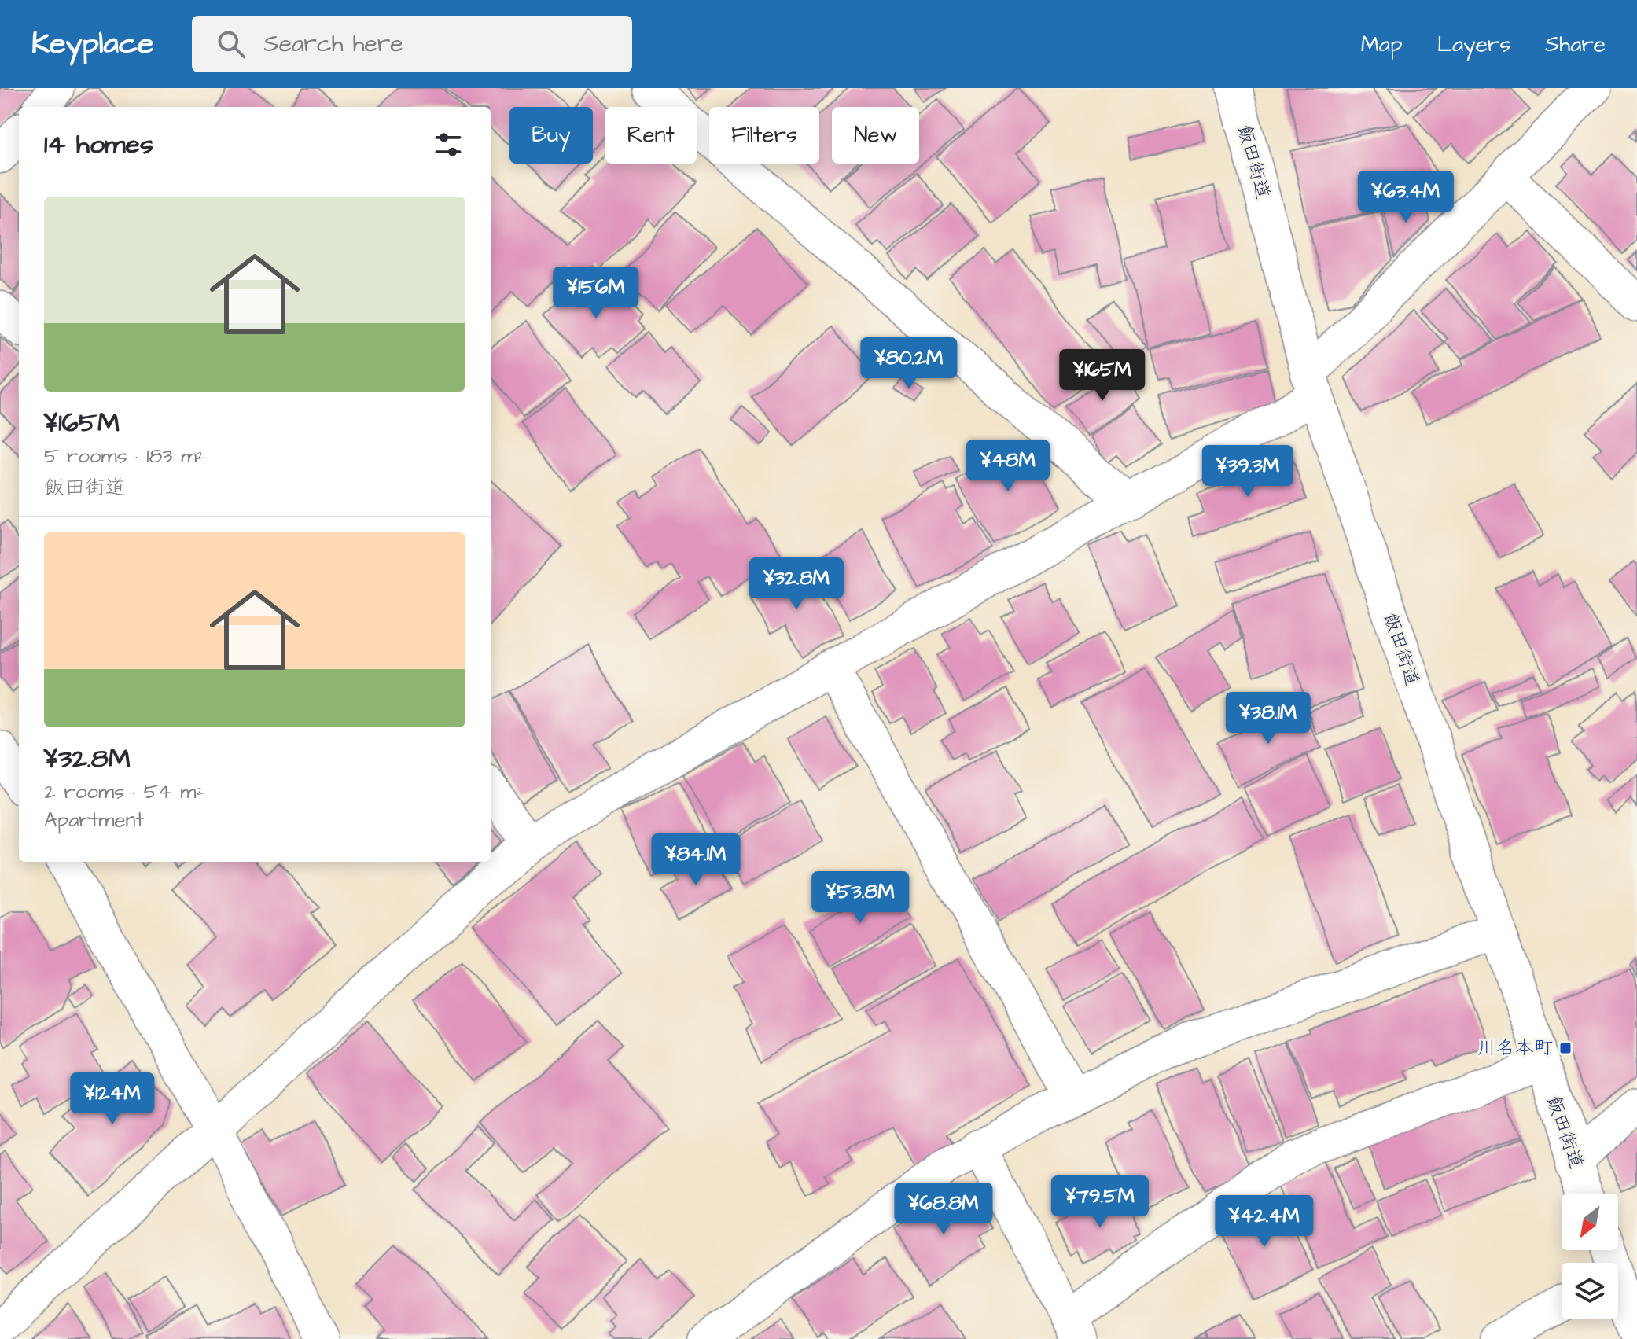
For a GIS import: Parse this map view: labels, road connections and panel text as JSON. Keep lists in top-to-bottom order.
{
  "streets": {
    "street": ["飯田街道"]
  },
  "places": {
    "transit": ["川名本町"]
  },
  "north": "bottom left",
  "page": {
    "header": "Keyplace",
    "search": "Search here",
    "nav": ["Map", "Layers", "Share"],
    "chip": [
      "Buy",
      "Rent",
      "Filters",
      "New"
    ],
    "heading": "14 homes",
    "price": [
      "¥63.4M",
      "¥156M",
      "¥80.2M",
      "¥165M",
      "¥48M",
      "¥39.3M",
      "¥32.8M",
      "¥38.1M",
      "¥84.1M",
      "¥53.8M",
      "¥124M",
      "¥79.5M",
      "¥68.8M",
      "¥42.4M"
    ],
    "list": [
      {
        "name": "¥165M",
        "note": "5 rooms · 183 m² · 飯田街道"
      },
      {
        "name": "¥32.8M",
        "note": "2 rooms · 54 m² · Apartment"
      }
    ]
  }
}
